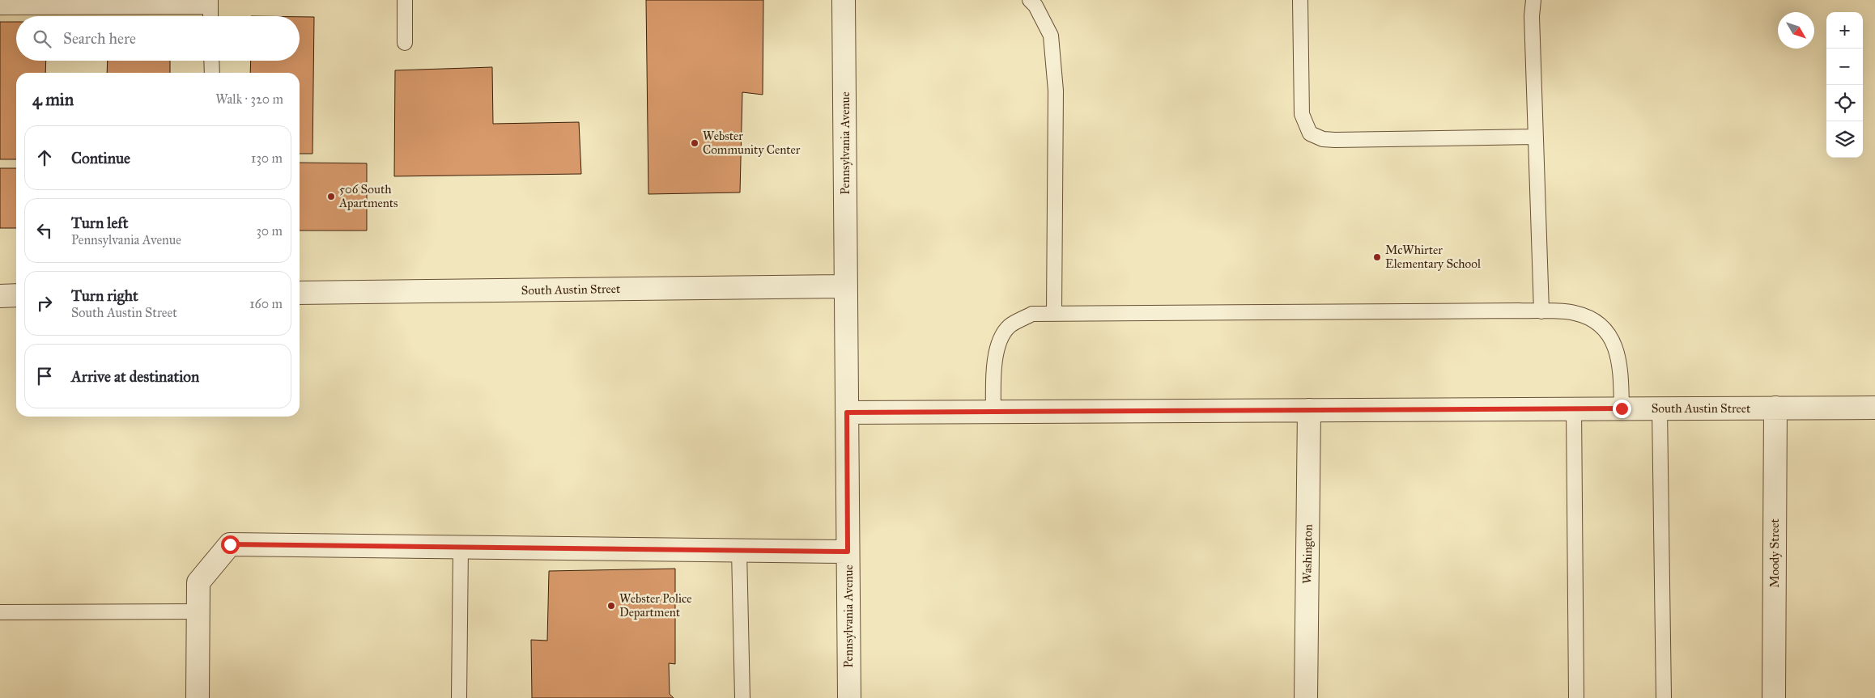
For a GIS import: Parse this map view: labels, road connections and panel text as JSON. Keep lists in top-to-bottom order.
{
  "streets": {
    "street": [
      "Pennsylvania Avenue",
      "South Austin Street",
      "Moody Street",
      "Washington"
    ]
  },
  "crossings": [
    ["Pennsylvania Avenue", "South Austin Street"],
    ["South Austin Street", "Moody Street"],
    ["South Austin Street", "Washington"]
  ],
  "places": [
    "Webster Community Center",
    "506 South Apartments",
    "McWhirter Elementary School",
    "Webster Police Department"
  ],
  "north": "bottom right",
  "page": {
    "map_buttons": ["+", "−"],
    "search": "Search here",
    "heading": ["4 min", "Walk · 320 m"],
    "list": [
      ["Continue", "130 m"],
      ["Turn left", "Pennsylvania Avenue", "30 m"],
      ["Turn right", "South Austin Street", "160 m"],
      "Arrive at destination"
    ]
  }
}
